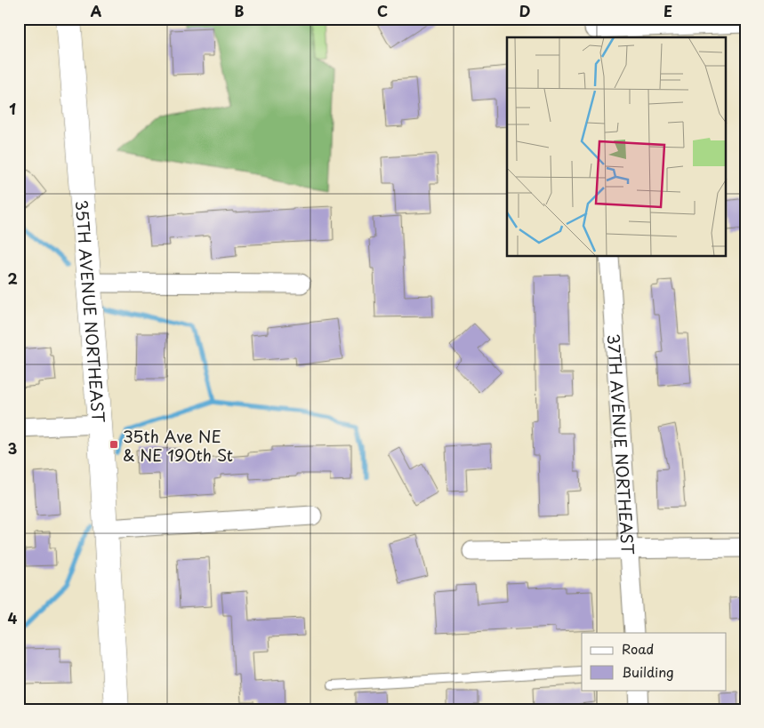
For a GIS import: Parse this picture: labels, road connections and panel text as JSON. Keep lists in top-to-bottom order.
{
  "streets": {
    "street": ["35TH AVENUE NORTHEAST", "37TH AVENUE NORTHEAST"]
  },
  "places": {
    "transit": ["35th Ave NE & NE 190th St"]
  },
  "legend": ["Road", "Building"],
  "grid": {
    "columns": [
      "A",
      "B",
      "C",
      "D",
      "E"
    ],
    "rows": [
      "1",
      "2",
      "3",
      "4"
    ]
  }
}
